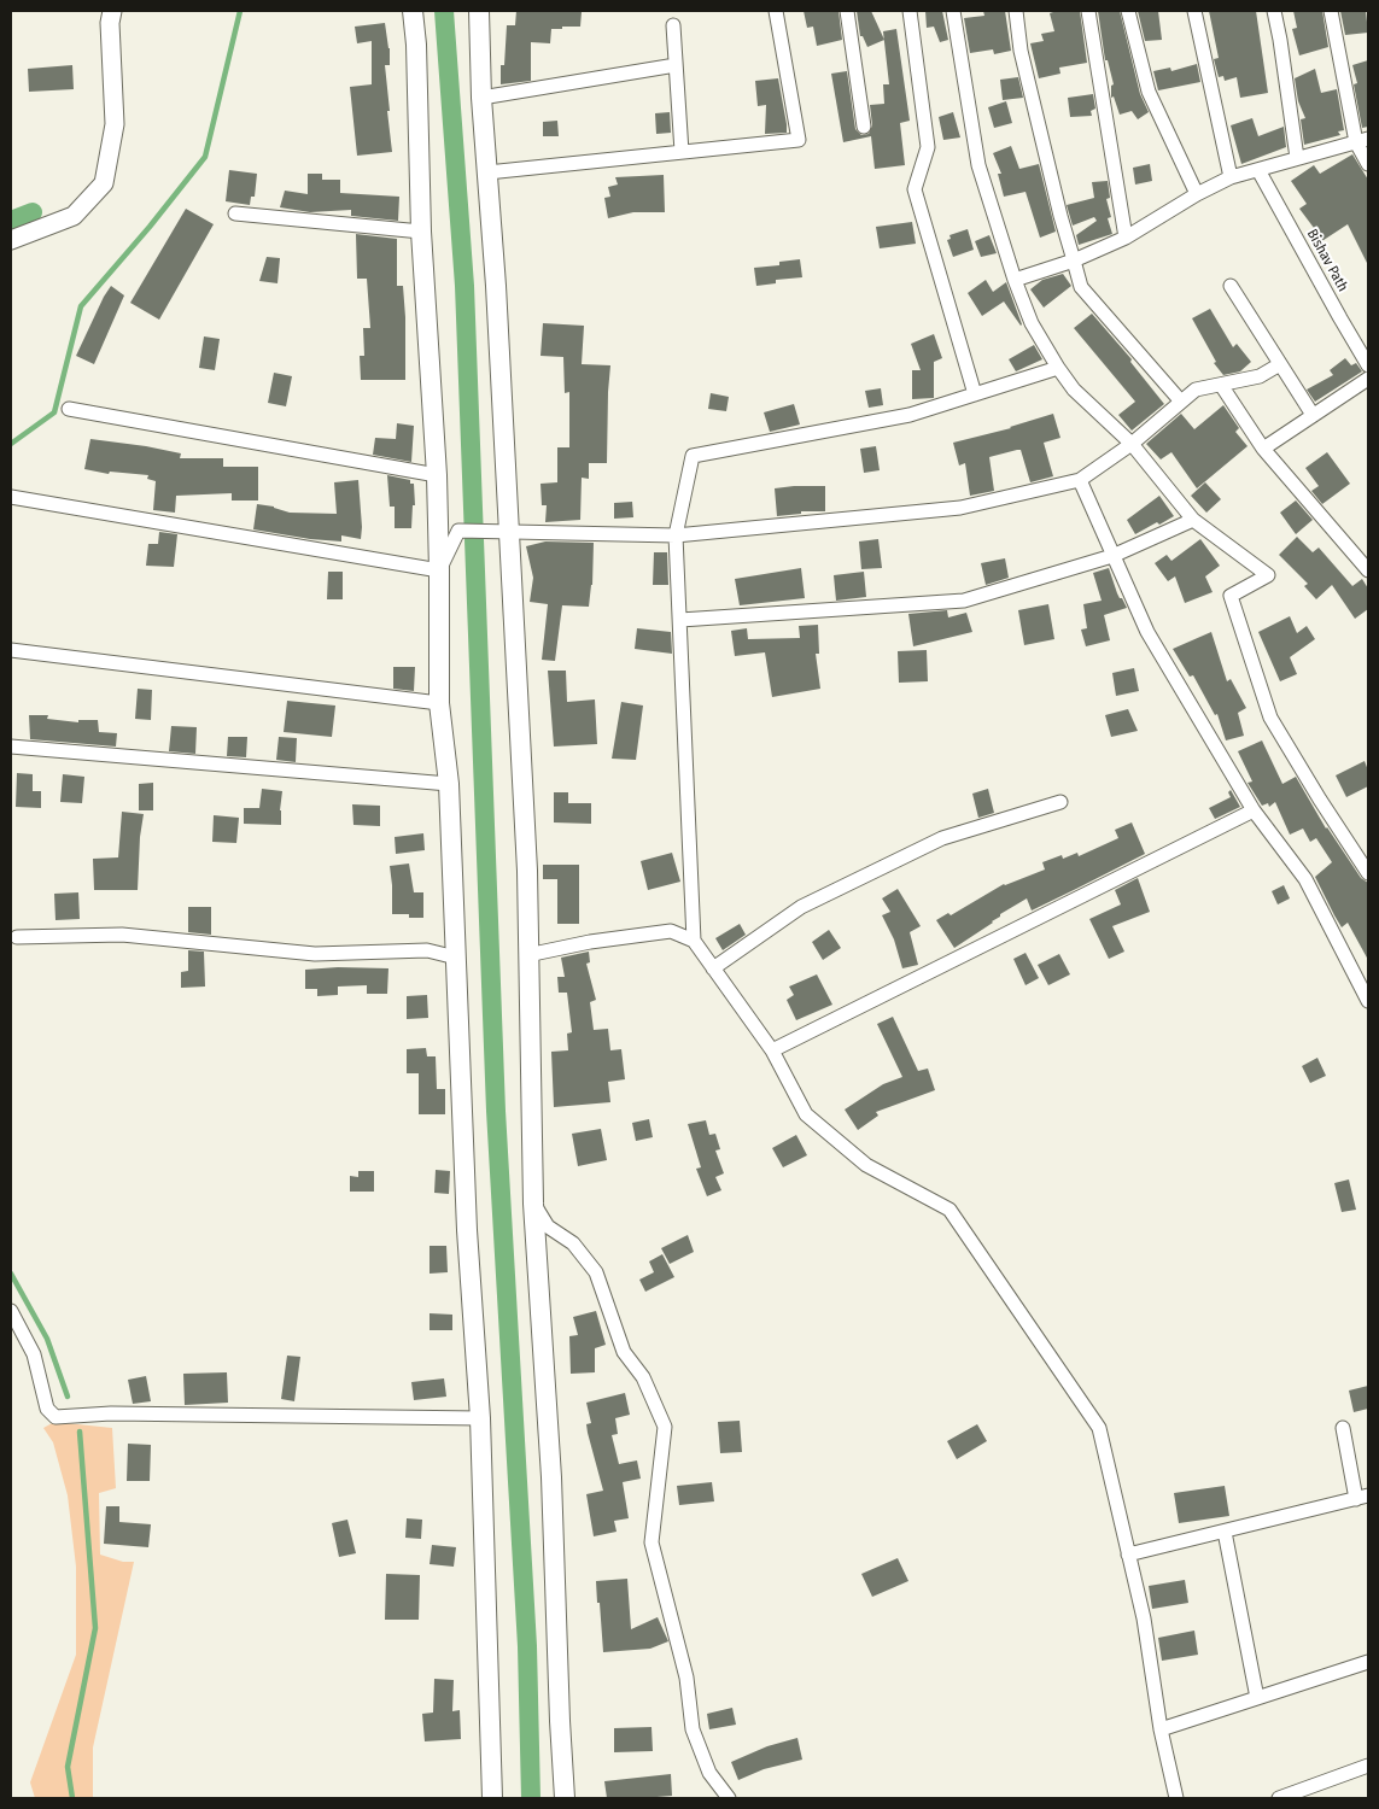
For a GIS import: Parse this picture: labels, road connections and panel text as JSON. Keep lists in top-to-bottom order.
{
  "streets": {
    "street": ["Bishav Path"]
  }
}
